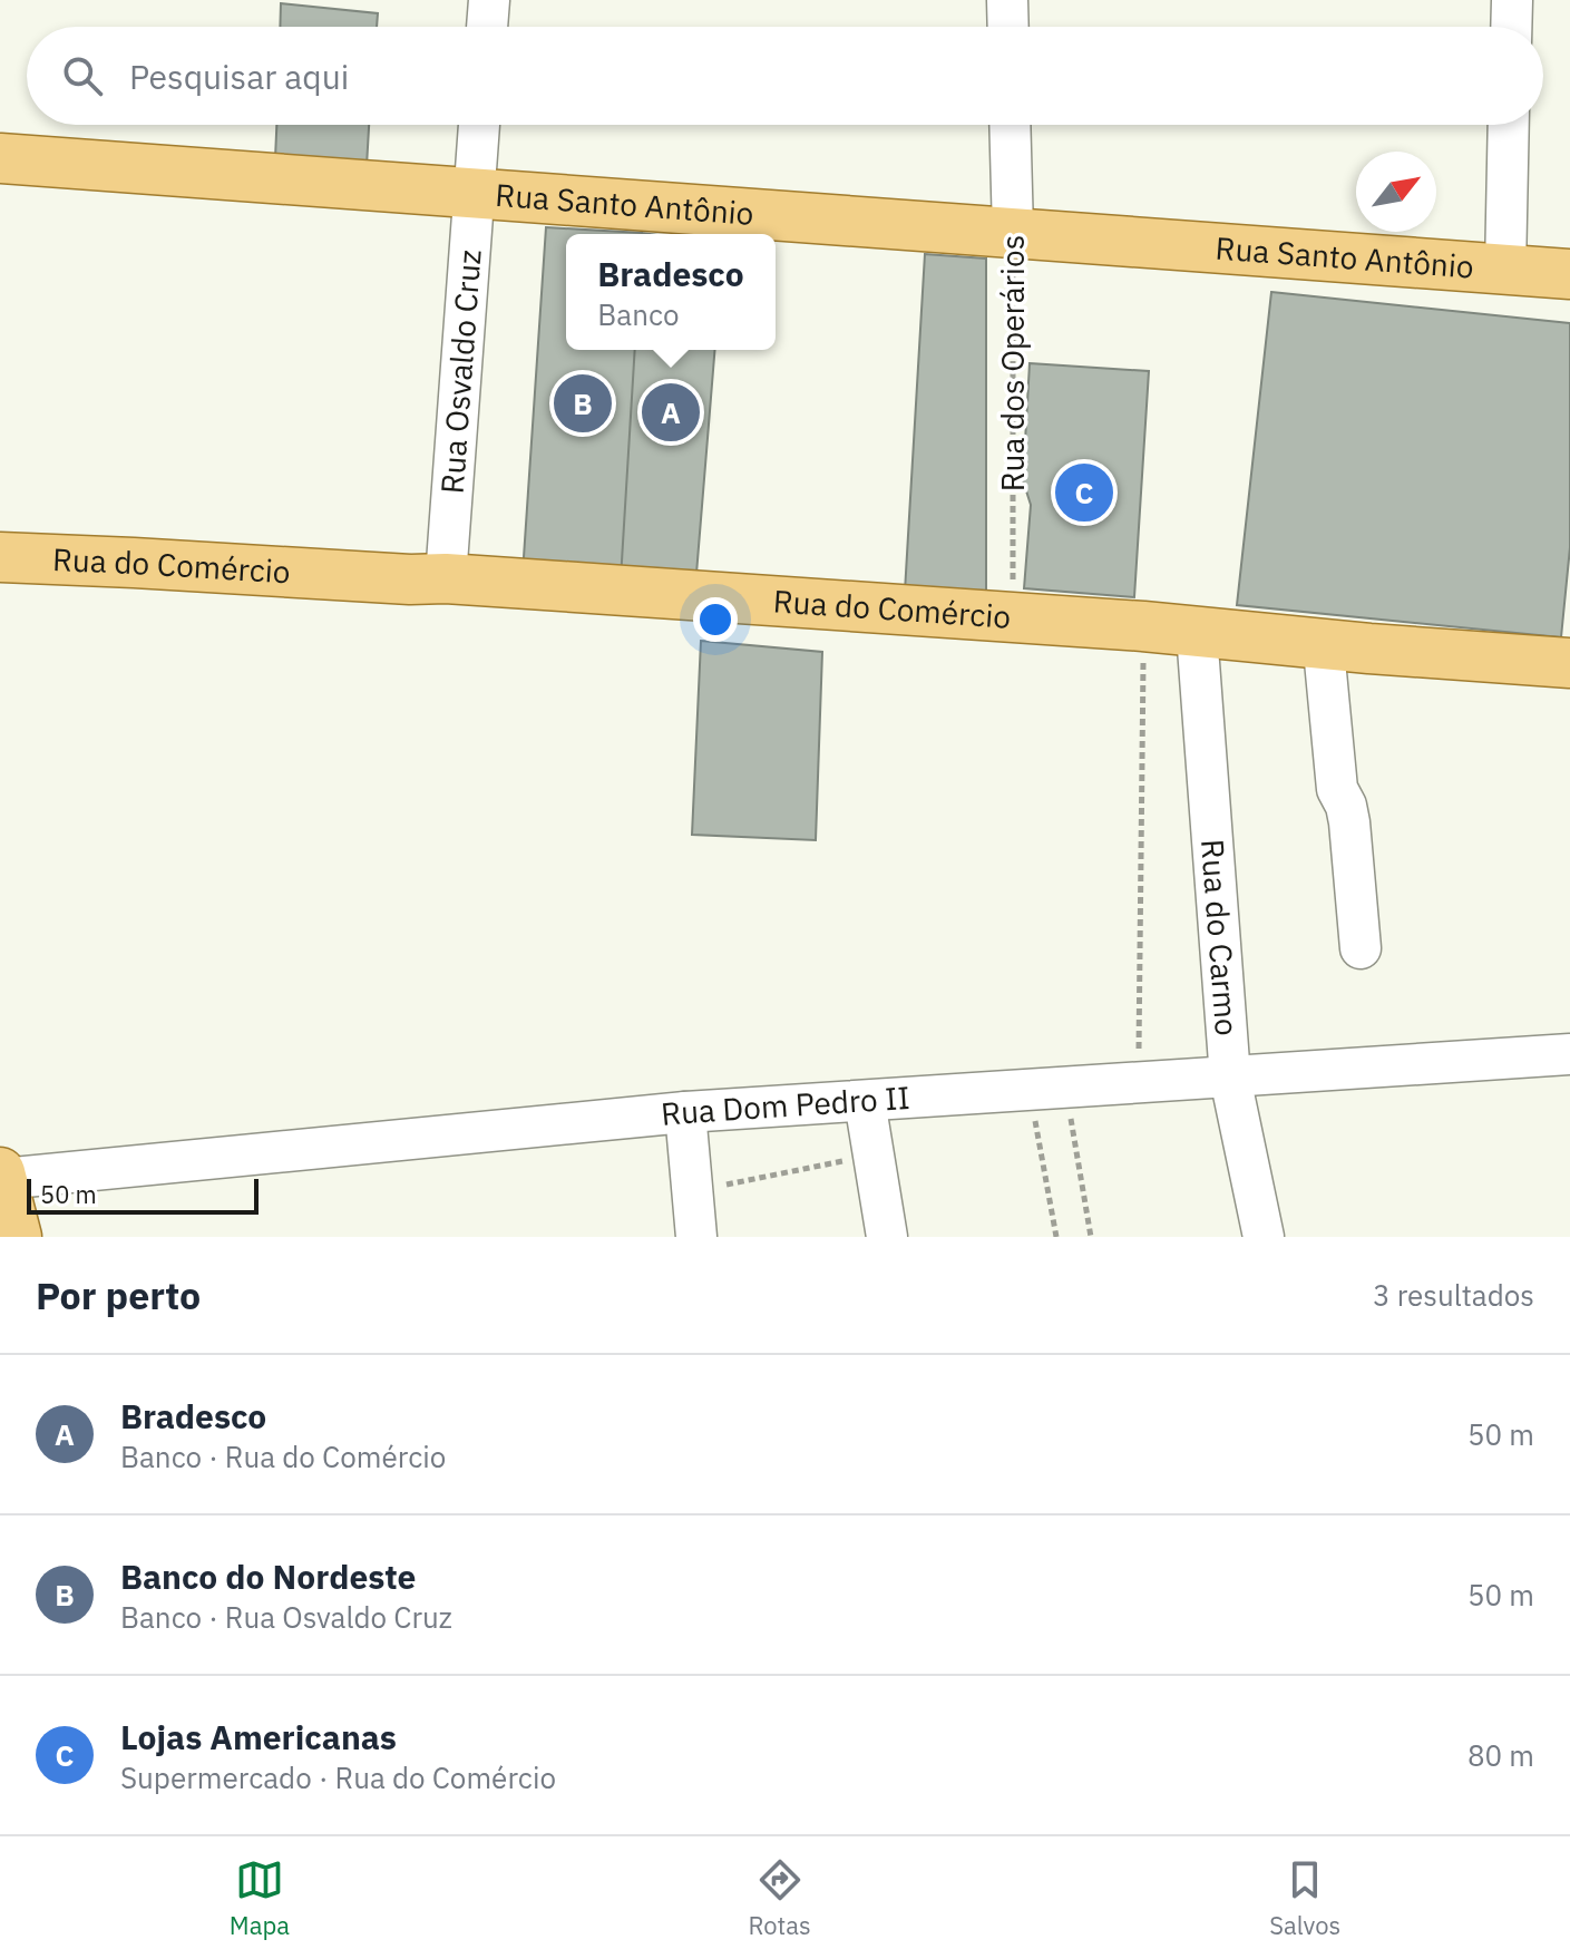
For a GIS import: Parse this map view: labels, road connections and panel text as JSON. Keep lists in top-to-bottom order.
{
  "streets": {
    "main road": ["Rua Santo Antônio", "Rua do Comércio"],
    "street": [
      "Rua dos Operários",
      "Rua Osvaldo Cruz",
      "Rua do Carmo",
      "Rua Dom Pedro II"
    ]
  },
  "crossings": [
    ["Rua Santo Antônio", "Rua dos Operários"],
    ["Rua Santo Antônio", "Rua Osvaldo Cruz"],
    ["Rua dos Operários", "Rua do Comércio"],
    ["Rua Osvaldo Cruz", "Rua do Comércio"],
    ["Rua do Comércio", "Rua do Carmo"],
    ["Rua do Carmo", "Rua Dom Pedro II"]
  ],
  "scale_bar": "50 m",
  "north": "top right",
  "page": {
    "search": "Pesquisar aqui",
    "popup": ["Bradesco", "Banco"],
    "pins": ["B", "A", "C"],
    "scale": "50 m",
    "heading": ["Por perto", "3 resultados"],
    "list": [
      {
        "mark": "A",
        "name": "Bradesco",
        "note": "Banco · Rua do Comércio",
        "value": "50 m"
      },
      {
        "mark": "B",
        "name": "Banco do Nordeste",
        "note": "Banco · Rua Osvaldo Cruz",
        "value": "50 m"
      },
      {
        "mark": "C",
        "name": "Lojas Americanas",
        "note": "Supermercado · Rua do Comércio",
        "value": "80 m"
      }
    ],
    "nav": ["Mapa", "Rotas", "Salvos"]
  }
}
